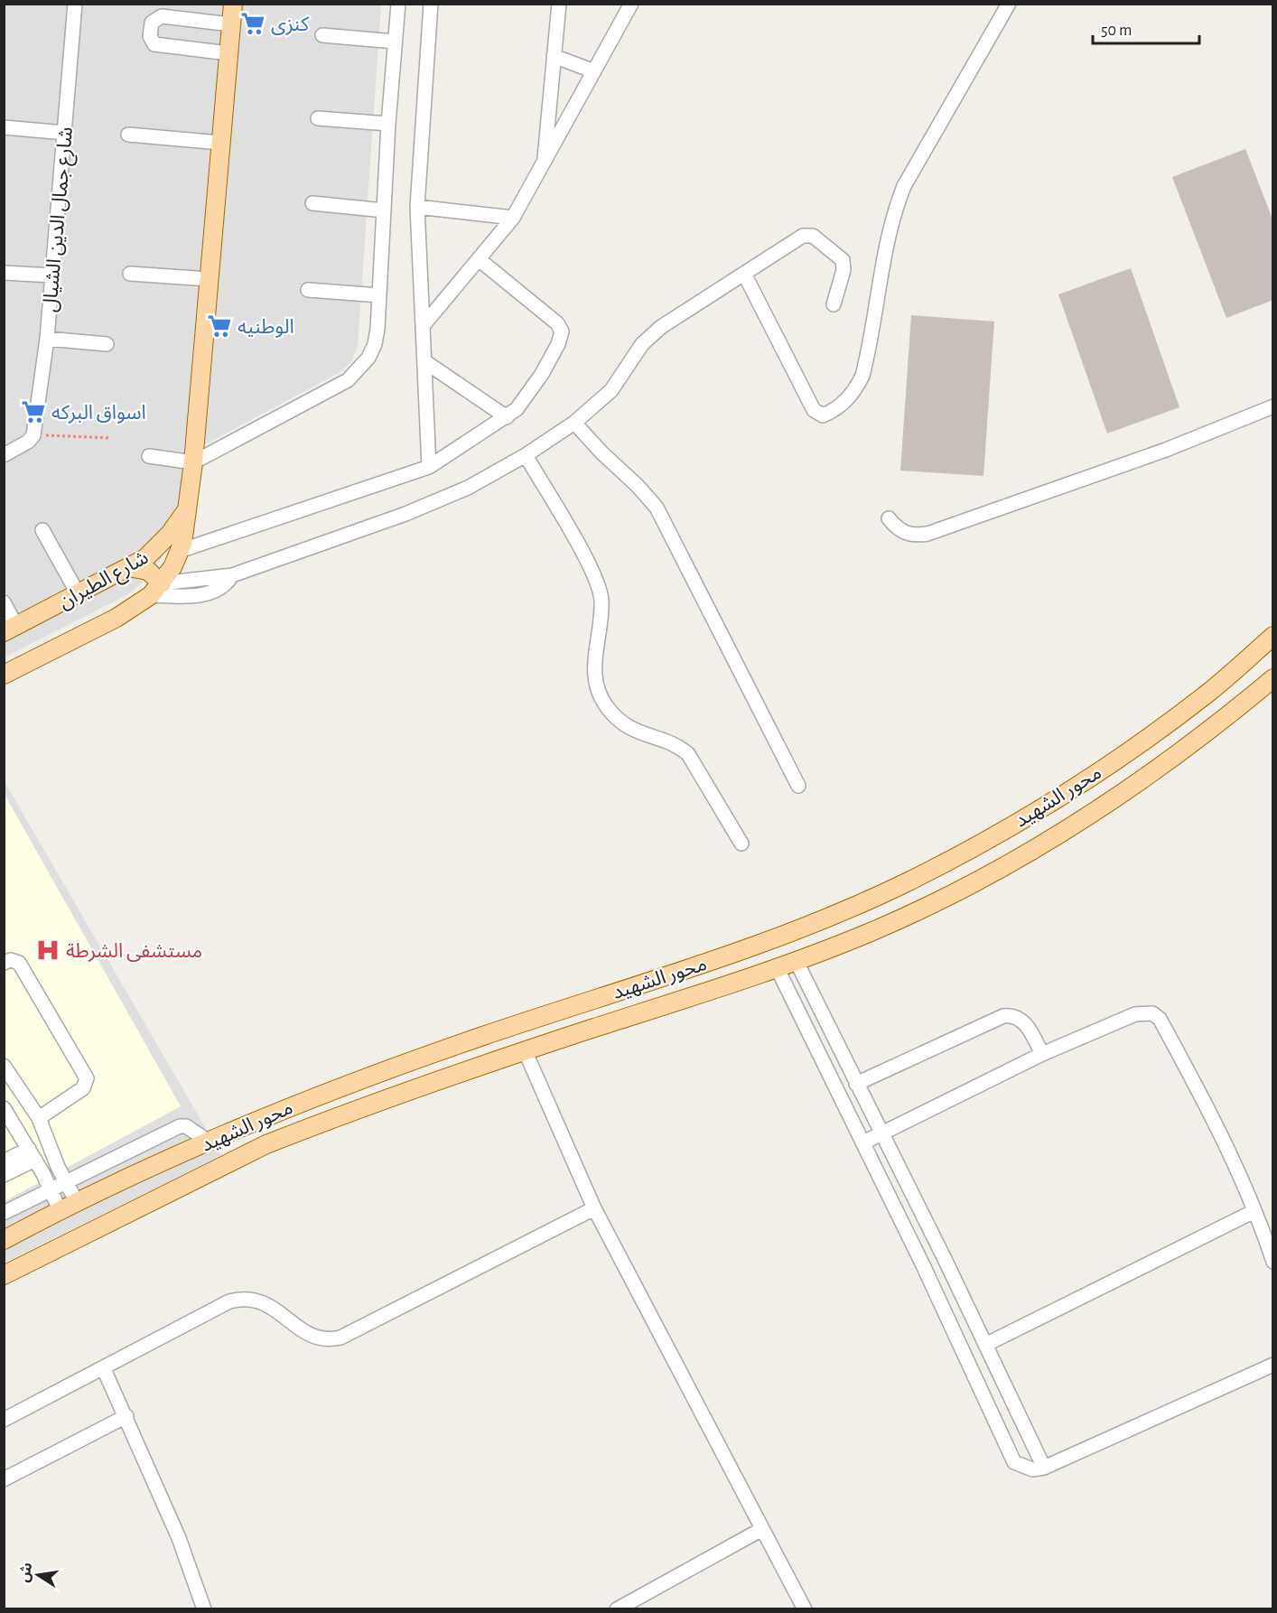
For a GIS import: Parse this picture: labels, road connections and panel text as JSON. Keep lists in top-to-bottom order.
{
  "streets": {
    "main road": ["شارع الطيران", "محور الشهيد"],
    "street": ["شارع جمال الدين الشيال"]
  },
  "places": {
    "supermarket": ["كنزى", "الوطنيه", "اسواق البركه"],
    "hospital": ["مستشفى الشرطة"]
  },
  "scale_bar": "50 m",
  "north": "left"
}
